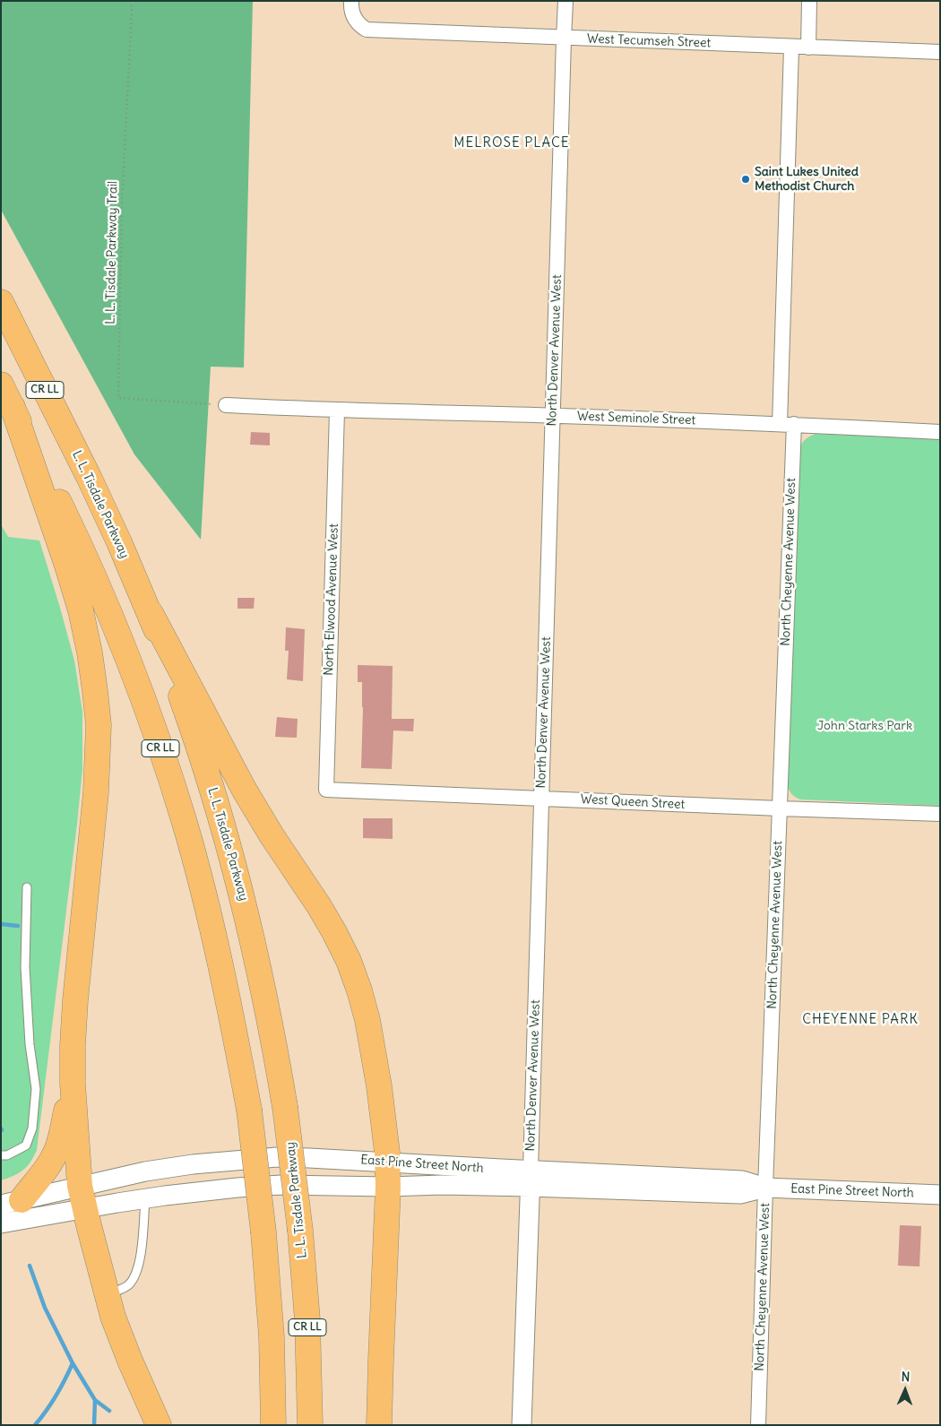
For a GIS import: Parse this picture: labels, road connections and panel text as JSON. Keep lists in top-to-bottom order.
{
  "streets": {
    "highway": ["CR LL", "L. L. Tisdale Parkway"],
    "street": [
      "West Tecumseh Street",
      "North Denver Avenue West",
      "West Seminole Street",
      "North Cheyenne Avenue West",
      "North Elwood Avenue West",
      "West Queen Street",
      "East Pine Street North"
    ],
    "path": ["L. L. Tisdale Parkway Trail"]
  },
  "crossings": [
    ["West Tecumseh Street", "North Denver Avenue West"],
    ["West Tecumseh Street", "North Cheyenne Avenue West"],
    ["L. L. Tisdale Parkway Trail", "West Seminole Street"],
    ["North Denver Avenue West", "West Seminole Street"],
    ["North Denver Avenue West", "West Queen Street"],
    ["North Denver Avenue West", "East Pine Street North"],
    ["West Seminole Street", "North Cheyenne Avenue West"],
    ["West Seminole Street", "North Elwood Avenue West"],
    ["North Cheyenne Avenue West", "West Queen Street"],
    ["North Cheyenne Avenue West", "East Pine Street North"],
    ["North Elwood Avenue West", "West Queen Street"]
  ],
  "districts": ["MELROSE PLACE", "CHEYENNE PARK"],
  "parks": ["John Starks Park"],
  "places": ["Saint Lukes United Methodist Church"],
  "north": "top"
}
